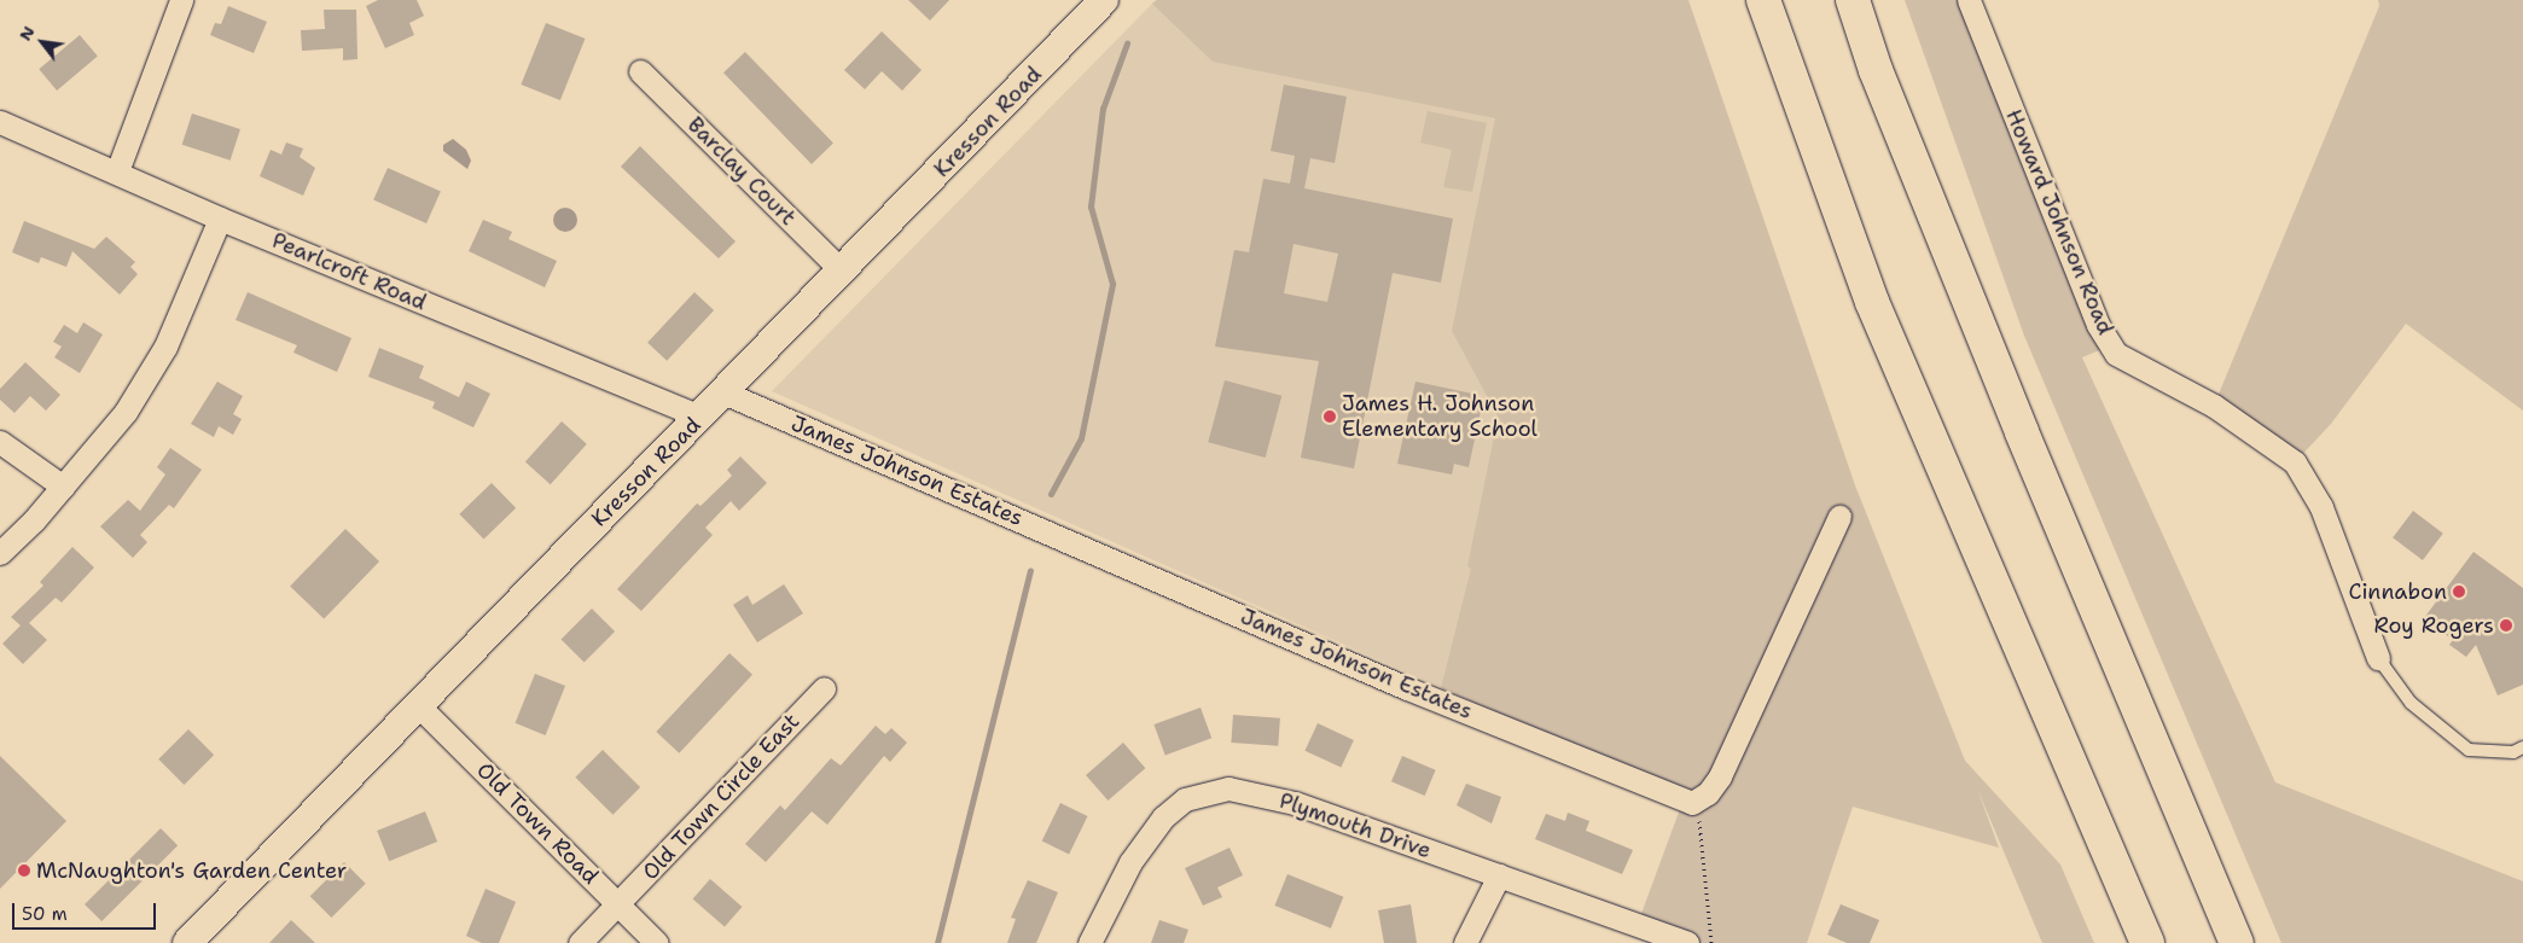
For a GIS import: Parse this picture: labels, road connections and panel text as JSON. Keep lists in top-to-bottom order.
{
  "streets": {
    "street": [
      "Kresson Road",
      "Barclay Court",
      "Howard Johnson Road",
      "Pearlcroft Road",
      "James Johnson Estates",
      "Old Town Circle East",
      "Old Town Road",
      "Plymouth Drive"
    ]
  },
  "crossings": [
    ["Kresson Road", "Barclay Court"],
    ["Kresson Road", "Pearlcroft Road"],
    ["Kresson Road", "James Johnson Estates"],
    ["Kresson Road", "Old Town Road"],
    ["Old Town Circle East", "Old Town Road"]
  ],
  "places": [
    "James H. Johnson Elementary School",
    "Cinnabon",
    "Roy Rogers",
    "McNaughton's Garden Center"
  ],
  "scale_bar": "50 m",
  "north": "top left"
}
